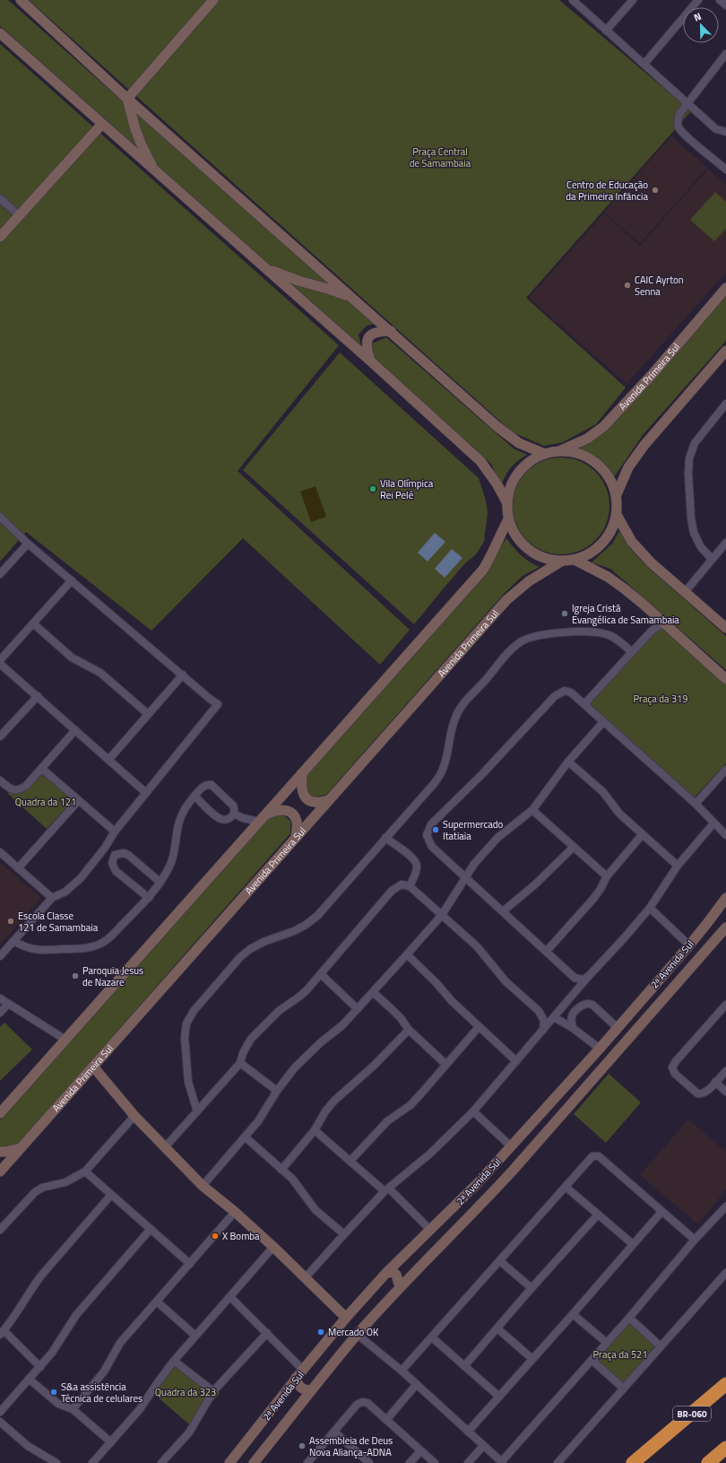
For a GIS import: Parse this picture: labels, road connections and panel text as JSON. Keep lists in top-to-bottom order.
{
  "streets": {
    "highway": ["BR-060"],
    "street": ["Avenida Primeira Sul", "2ᵃ Avenida Sul"]
  },
  "parks": [
    "Praça Central de Samambaia",
    "Praça da 319",
    "Quadra da 121",
    "Praça da 521",
    "Quadra da 323"
  ],
  "places": [
    "Centro de Educação da Primeira Infância",
    "CAIC Ayrton Senna",
    "Vila Olímpica Rei Pelé",
    "Igreja Cristã Evangélica de Samambaia",
    "Supermercado Itatiaia",
    "Escola Classe 121 de Samambaia",
    "Paroquia Jesus de Nazare",
    "X Bomba",
    "Mercado OK",
    "S&a assistência Técnica de celulares",
    "Assembleia de Deus Nova Aliança-ADNA"
  ],
  "north": "top left"
}
